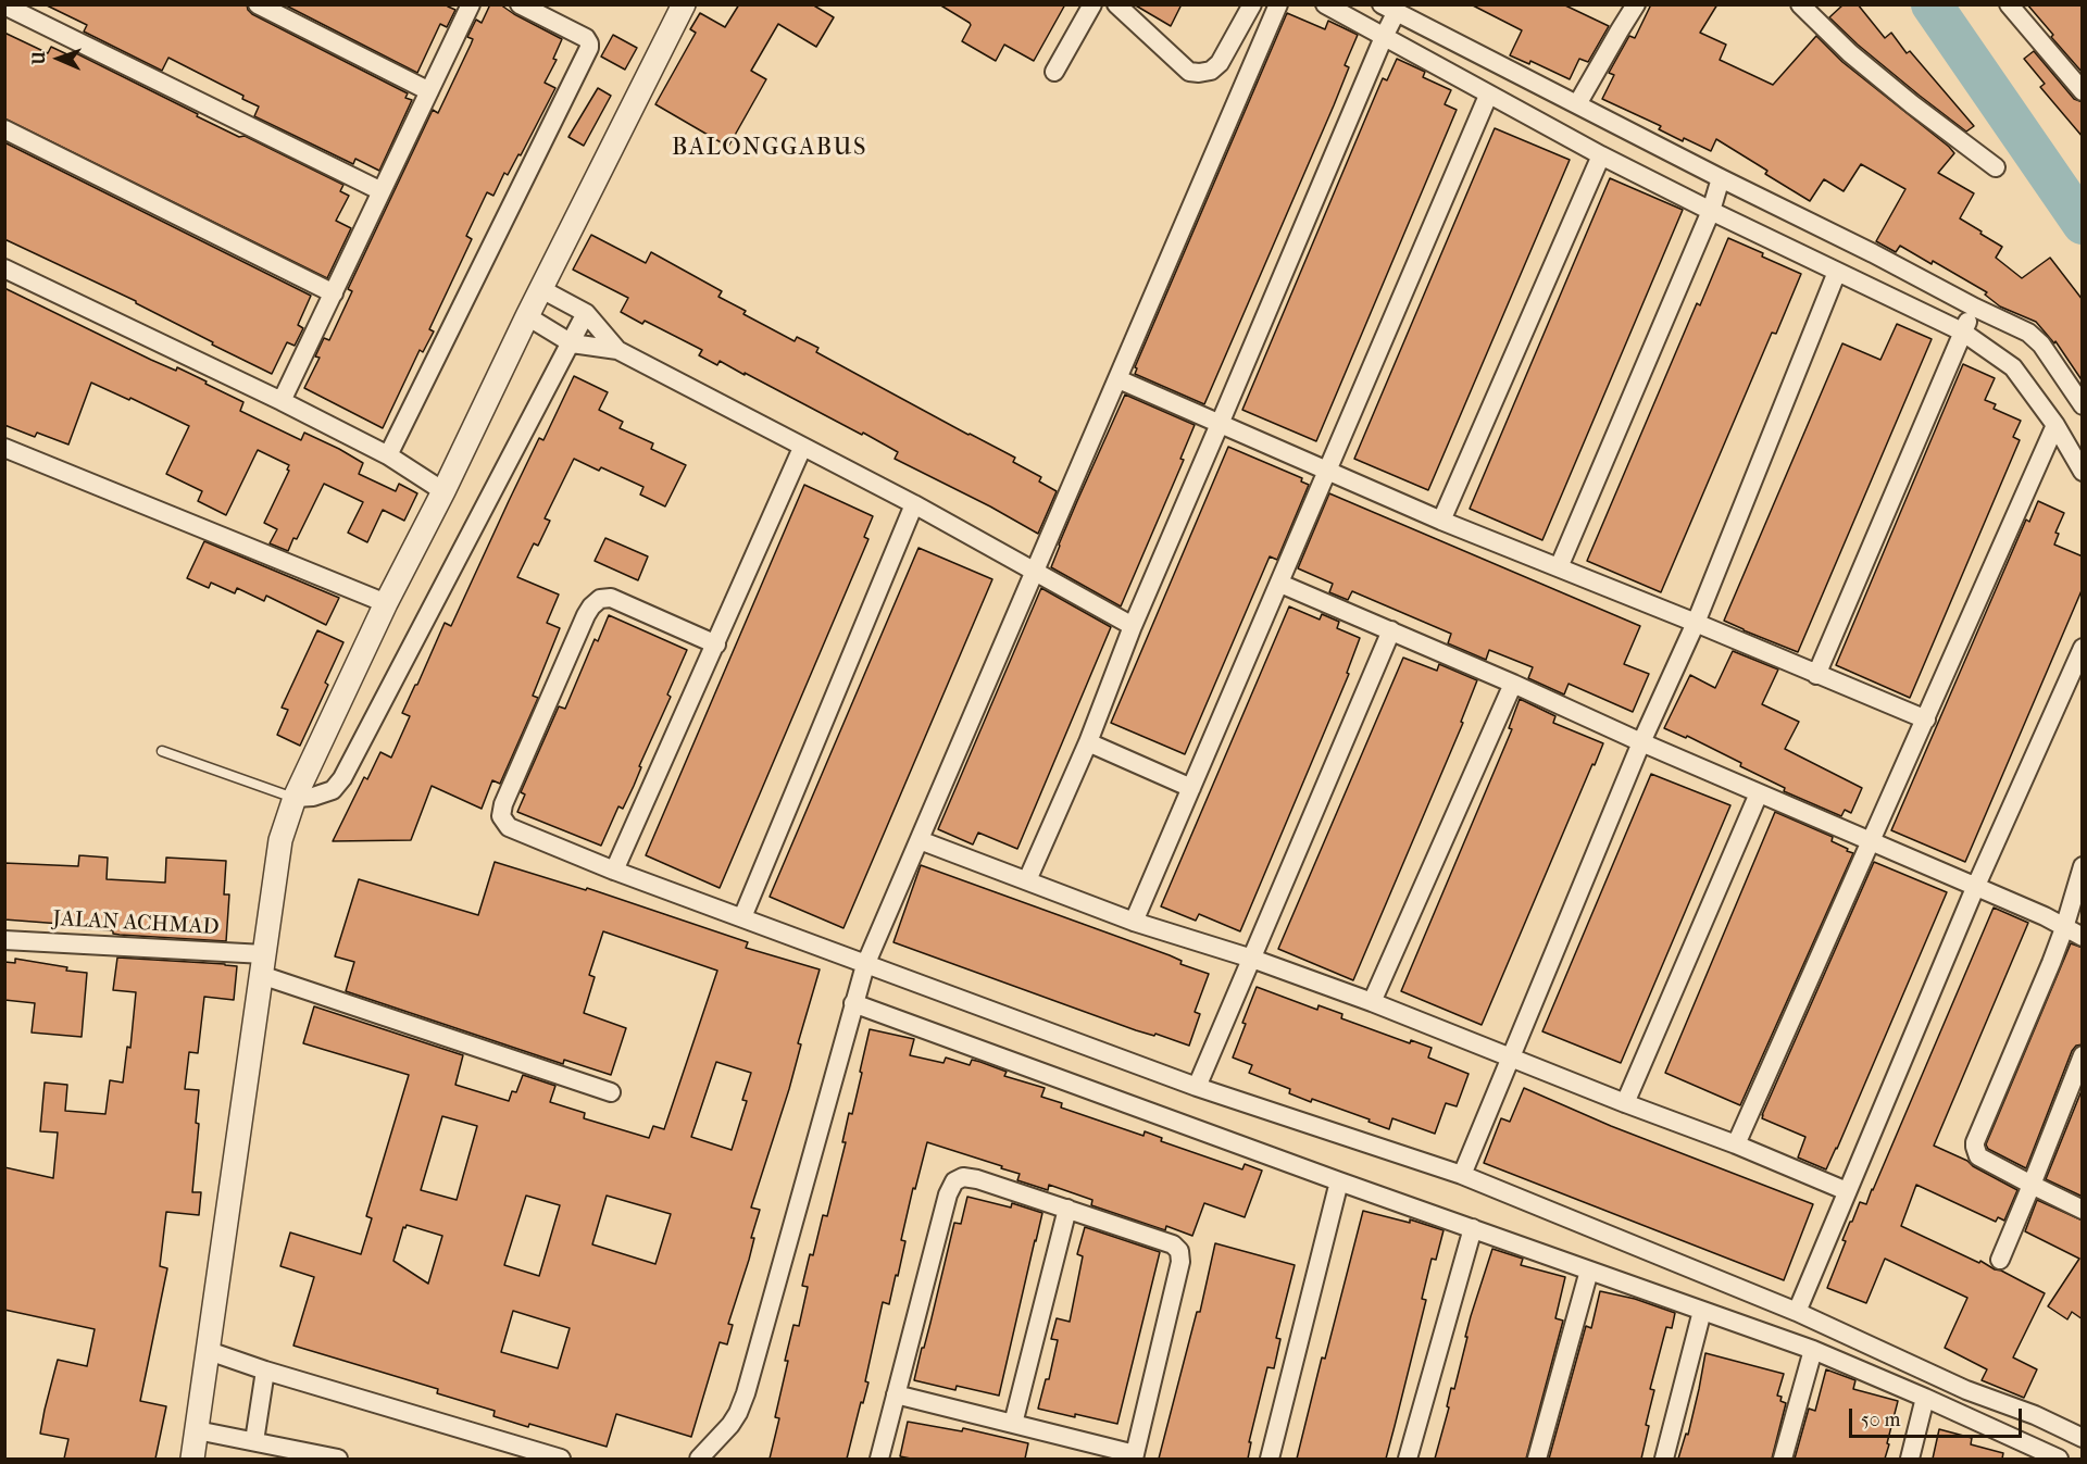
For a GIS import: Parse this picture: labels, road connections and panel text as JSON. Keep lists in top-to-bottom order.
{
  "streets": {
    "street": ["JALAN ACHMAD"]
  },
  "districts": ["BALONGGABUS"],
  "scale_bar": "50 m",
  "north": "left"
}
